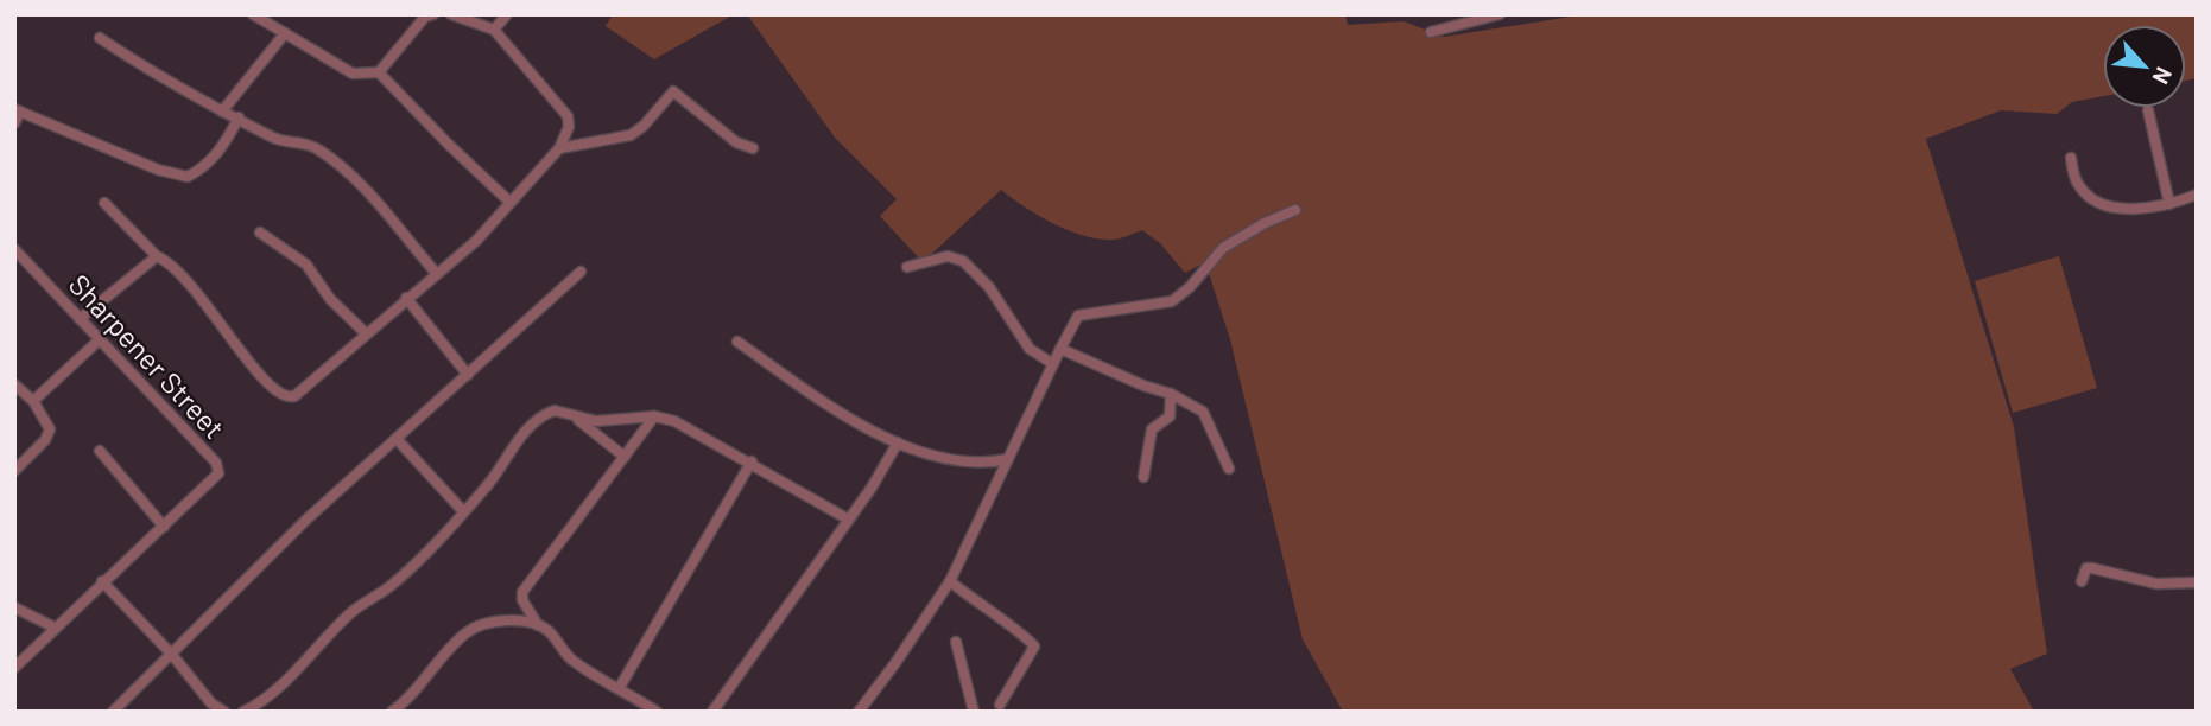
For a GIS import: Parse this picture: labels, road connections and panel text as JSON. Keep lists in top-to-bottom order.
{
  "streets": {
    "street": ["Sharpener Street"]
  },
  "north": "bottom right"
}
